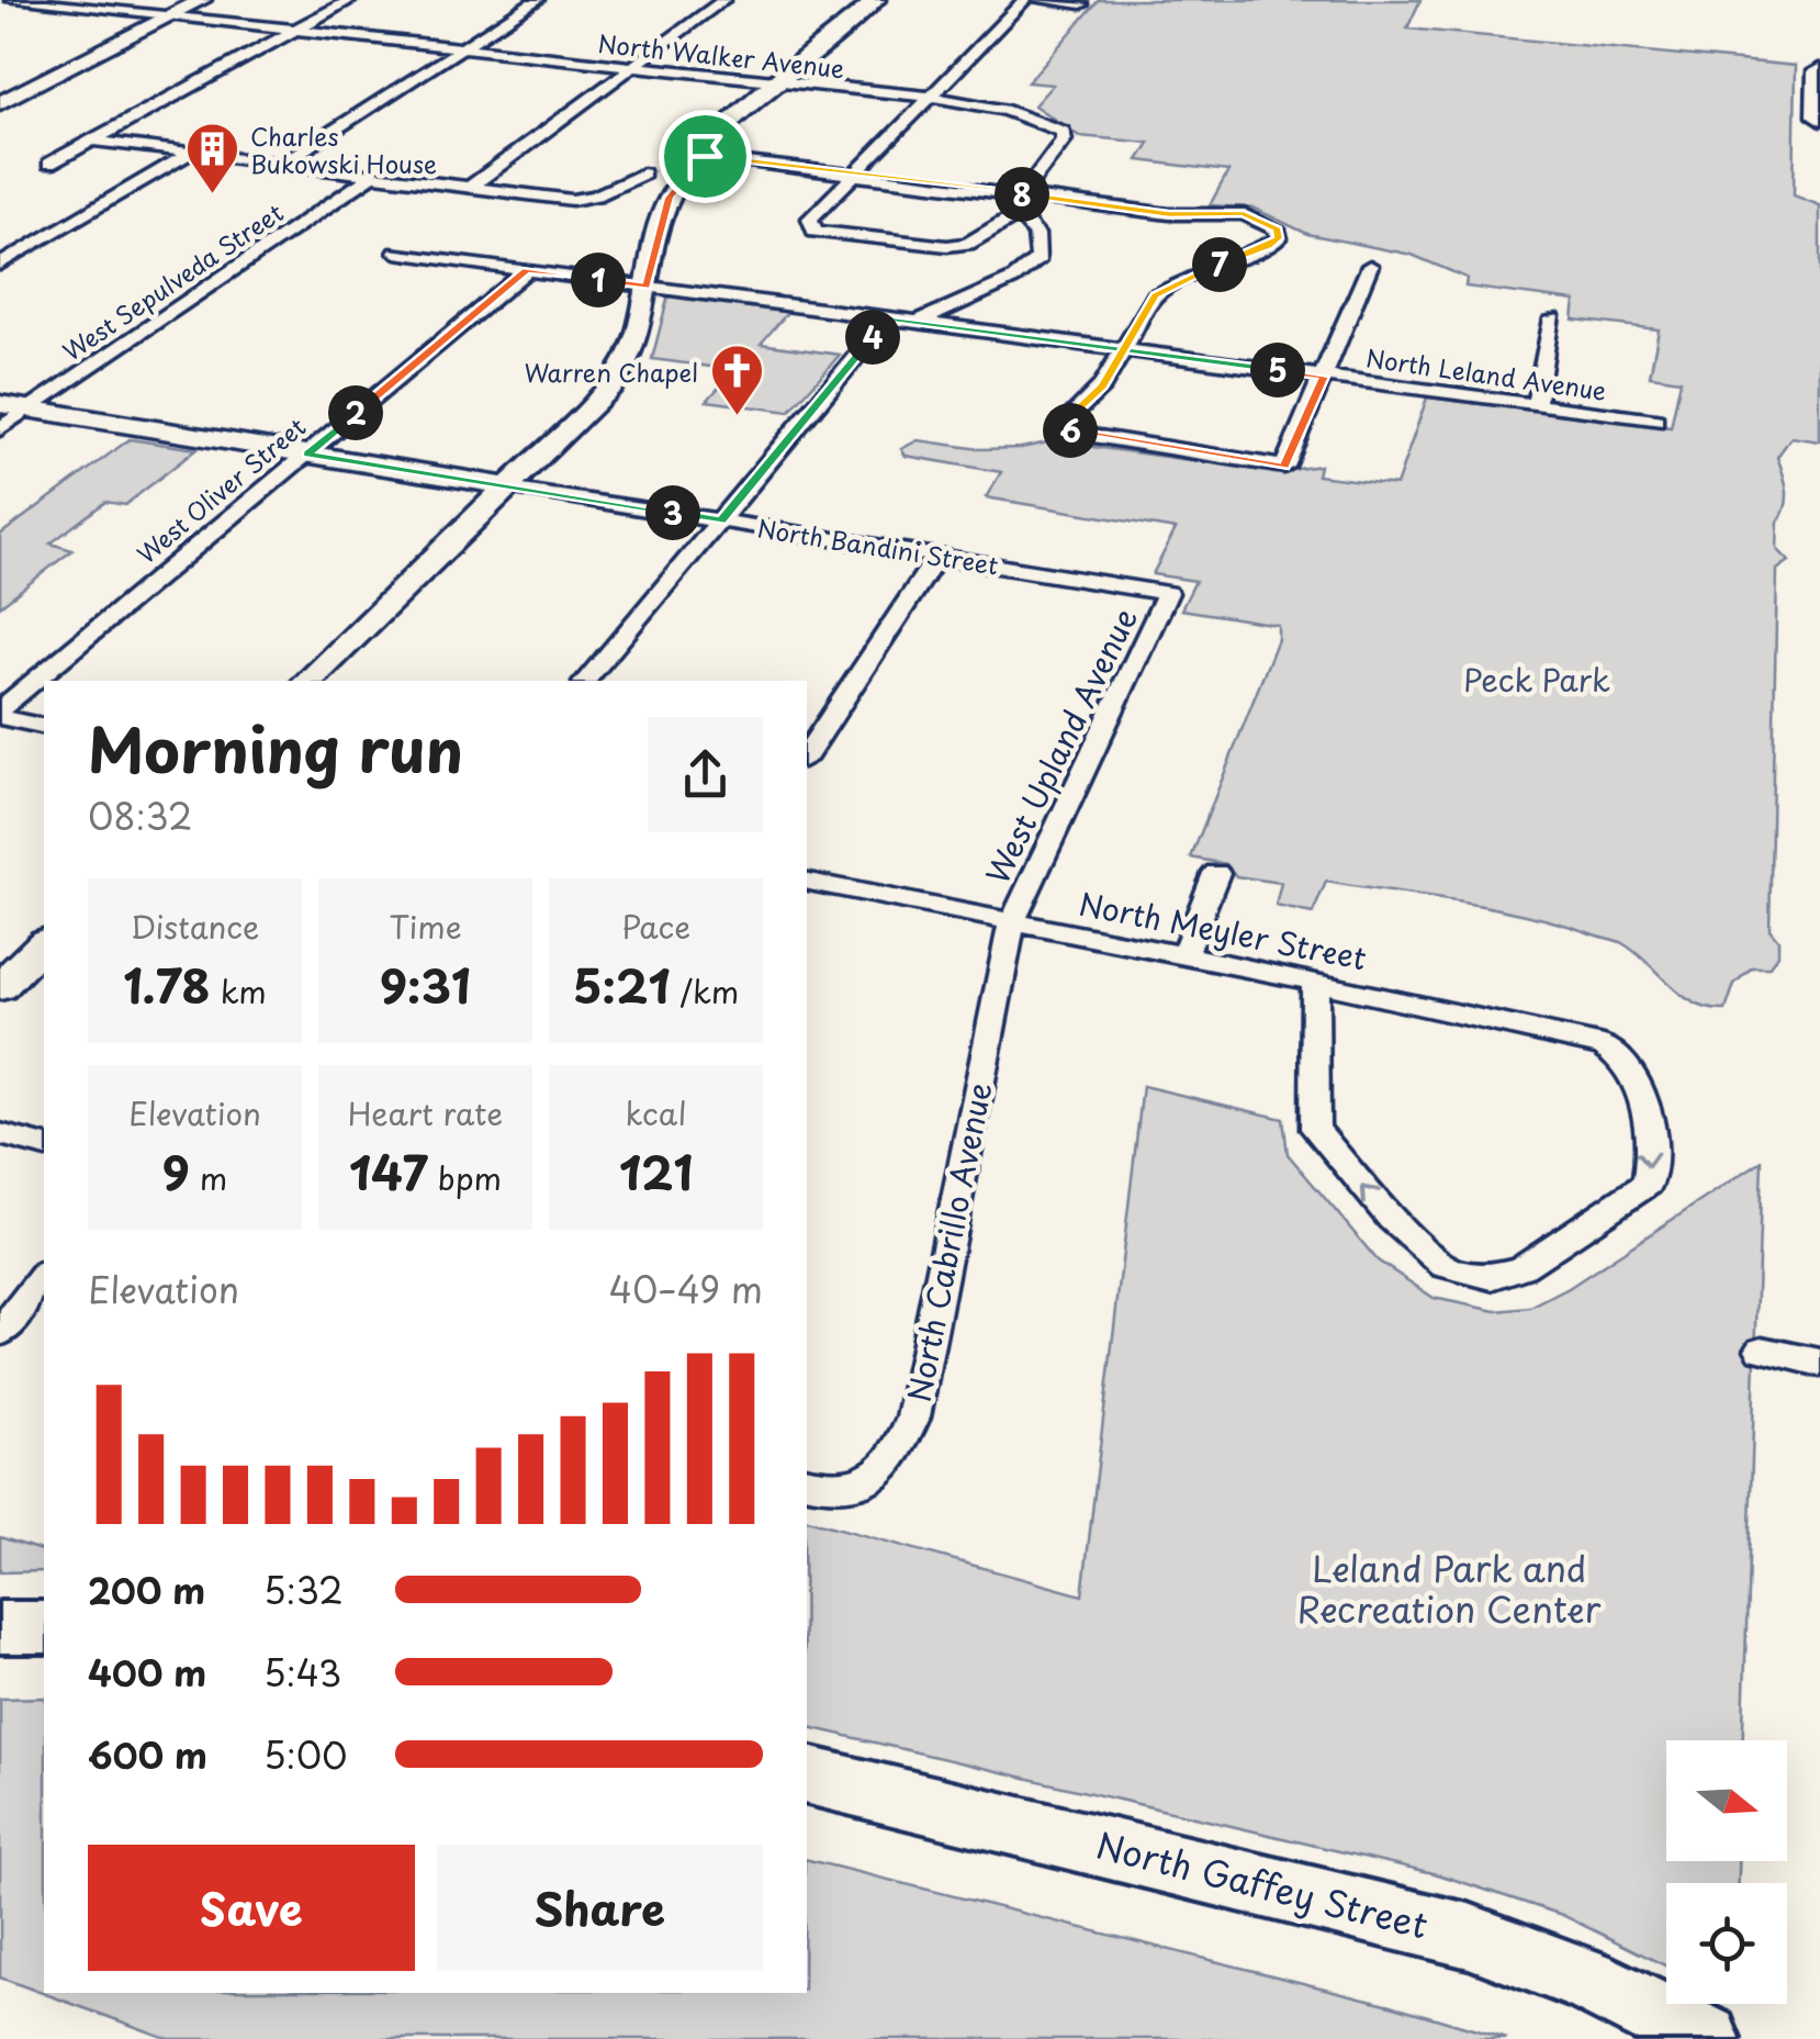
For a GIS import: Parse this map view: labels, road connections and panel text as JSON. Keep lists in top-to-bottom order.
{
  "streets": {
    "main road": ["North Bandini Street", "North Gaffey Street"],
    "street": [
      "North Walker Avenue",
      "West Sepulveda Street",
      "North Leland Avenue",
      "West Oliver Street",
      "West Upland Avenue",
      "North Meyler Street",
      "North Cabrillo Avenue"
    ]
  },
  "crossings": [
    ["North Walker Avenue", "West Sepulveda Street"],
    ["West Sepulveda Street", "North Bandini Street"],
    ["North Leland Avenue", "West Oliver Street"],
    ["West Oliver Street", "North Bandini Street"],
    ["North Bandini Street", "West Upland Avenue"],
    ["West Upland Avenue", "North Meyler Street"],
    ["West Upland Avenue", "North Cabrillo Avenue"],
    ["North Meyler Street", "North Cabrillo Avenue"]
  ],
  "parks": ["Peck Park", "Leland Park and Recreation Center"],
  "places": {
    "building": ["Charles Bukowski House"],
    "church": ["Warren Chapel"]
  },
  "north": "right",
  "page": {
    "pins": [
      "8",
      "7",
      "1",
      "4",
      "5",
      "2",
      "6",
      "3"
    ],
    "heading": ["Morning run", "08:32"],
    "stats": [
      ["Distance", "1.78 km"],
      ["Time", "9:31"],
      ["Pace", "5:21 /km"],
      ["Elevation", "9 m"],
      ["Heart rate", "147 bpm"],
      ["kcal", "121"]
    ],
    "chart": ["Elevation", "40–49 m"],
    "list": [
      {
        "name": "200 m",
        "note": "5:32"
      },
      {
        "name": "400 m",
        "note": "5:43"
      },
      {
        "name": "600 m",
        "note": "5:00"
      }
    ],
    "buttons": ["Save", "Share"]
  }
}
